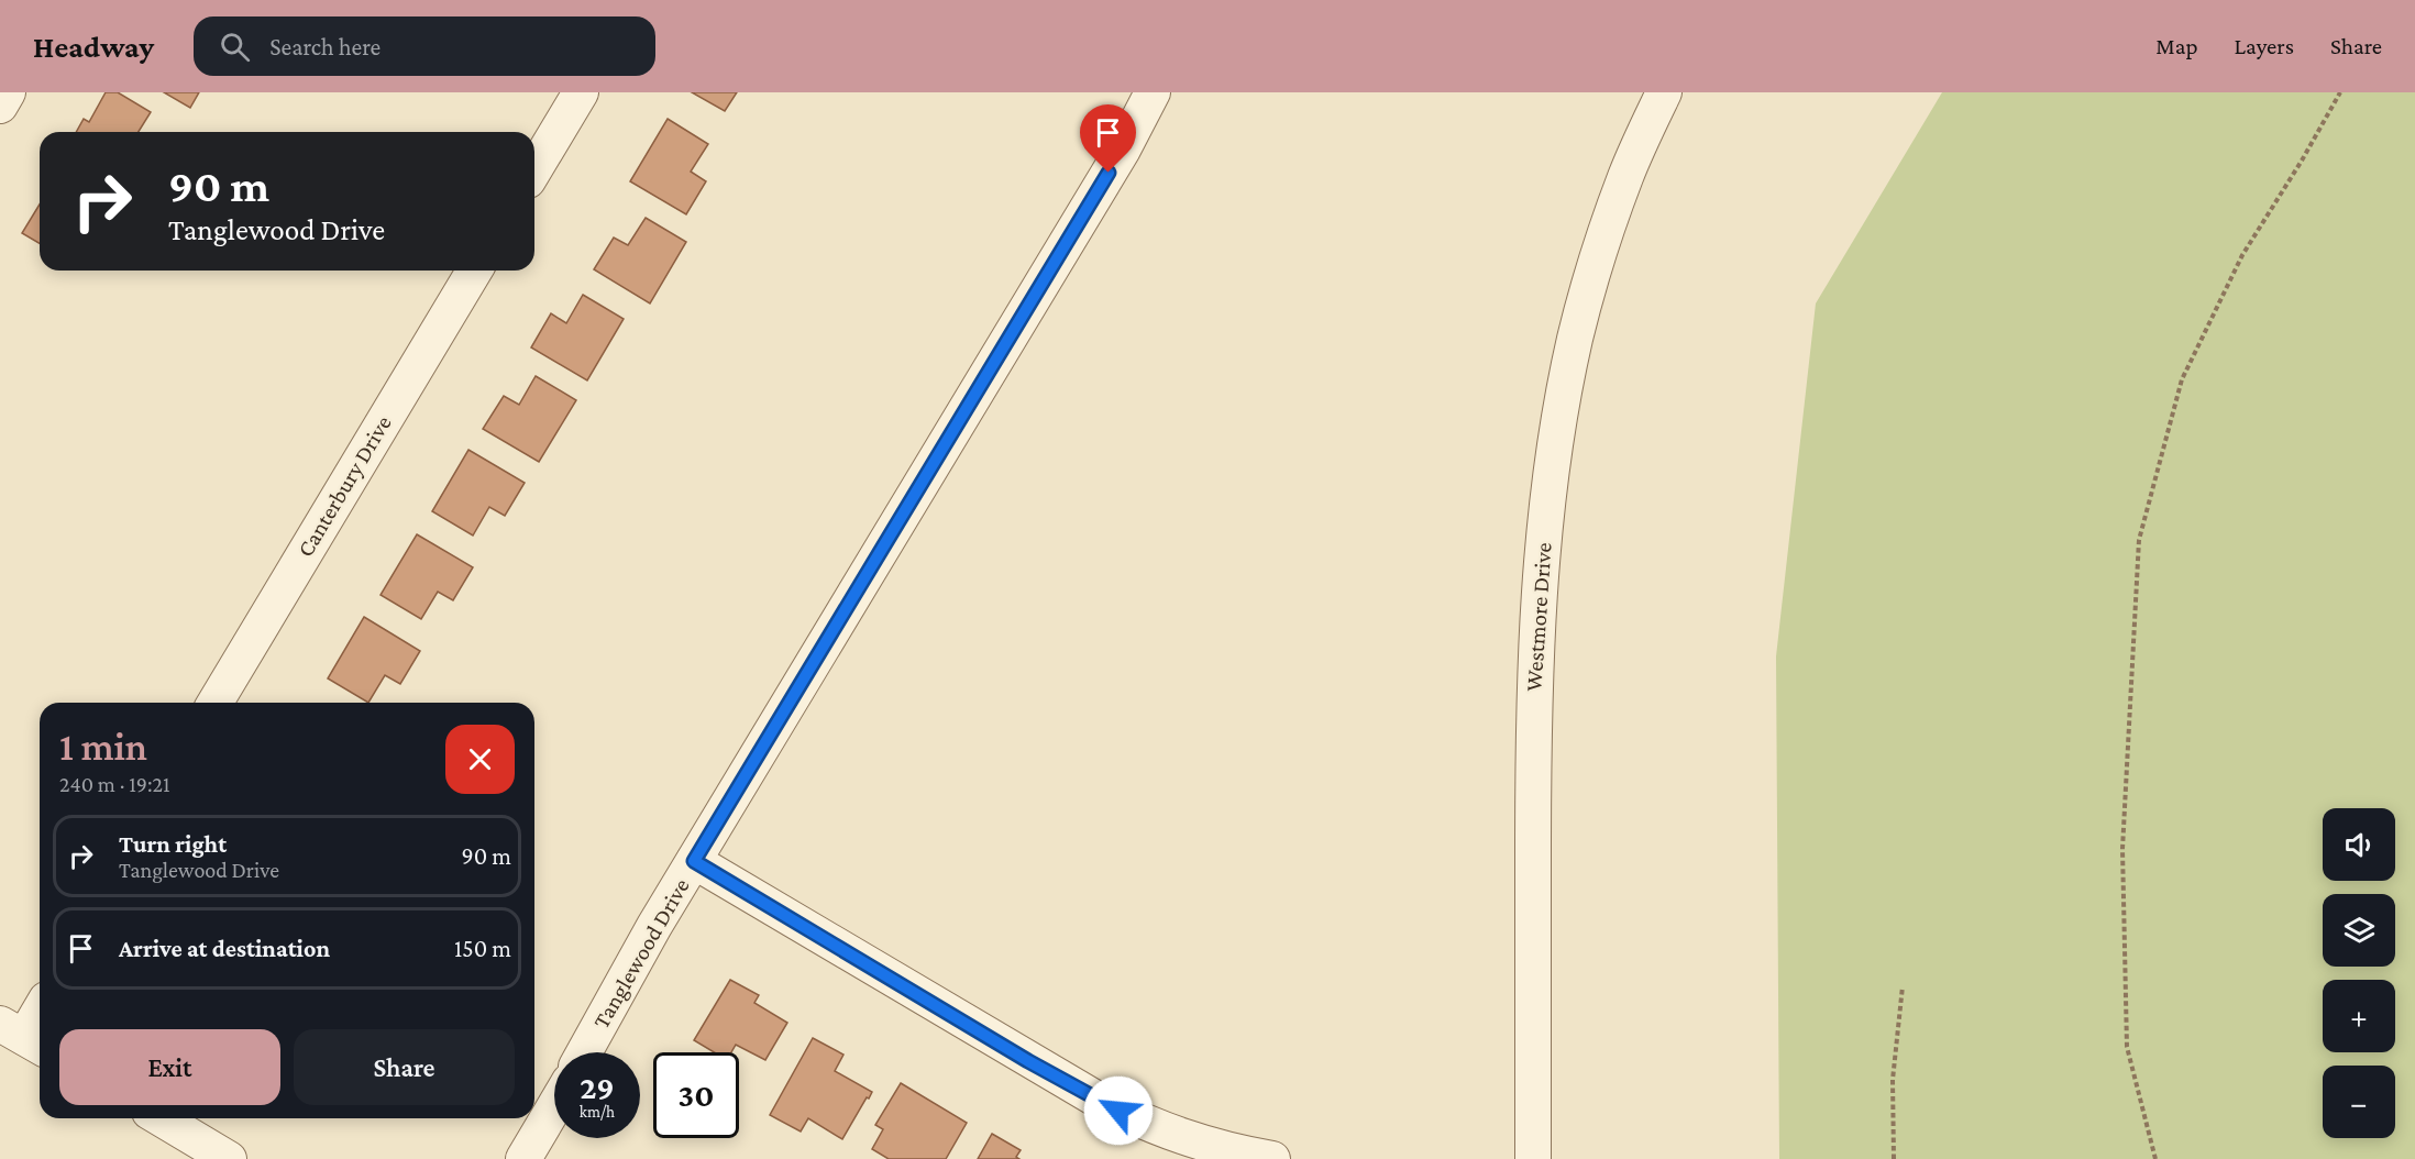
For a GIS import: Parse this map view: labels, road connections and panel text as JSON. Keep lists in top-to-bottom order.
{
  "streets": {
    "street": ["Canterbury Drive", "Westmore Drive", "Tanglewood Drive"]
  },
  "page": {
    "header": "Headway",
    "search": "Search here",
    "nav": ["Map", "Layers", "Share"],
    "turn": ["90 m", "Tanglewood Drive"],
    "heading": ["1 min", "240 m · 19:21"],
    "map_buttons": ["+", "−"],
    "list": [
      {
        "name": "Turn right",
        "note": "Tanglewood Drive",
        "value": "90 m"
      },
      {
        "name": "Arrive at destination",
        "value": "150 m"
      }
    ],
    "buttons": ["Exit", "Share"],
    "speed": "29 km/h",
    "limit": "30"
  }
}
